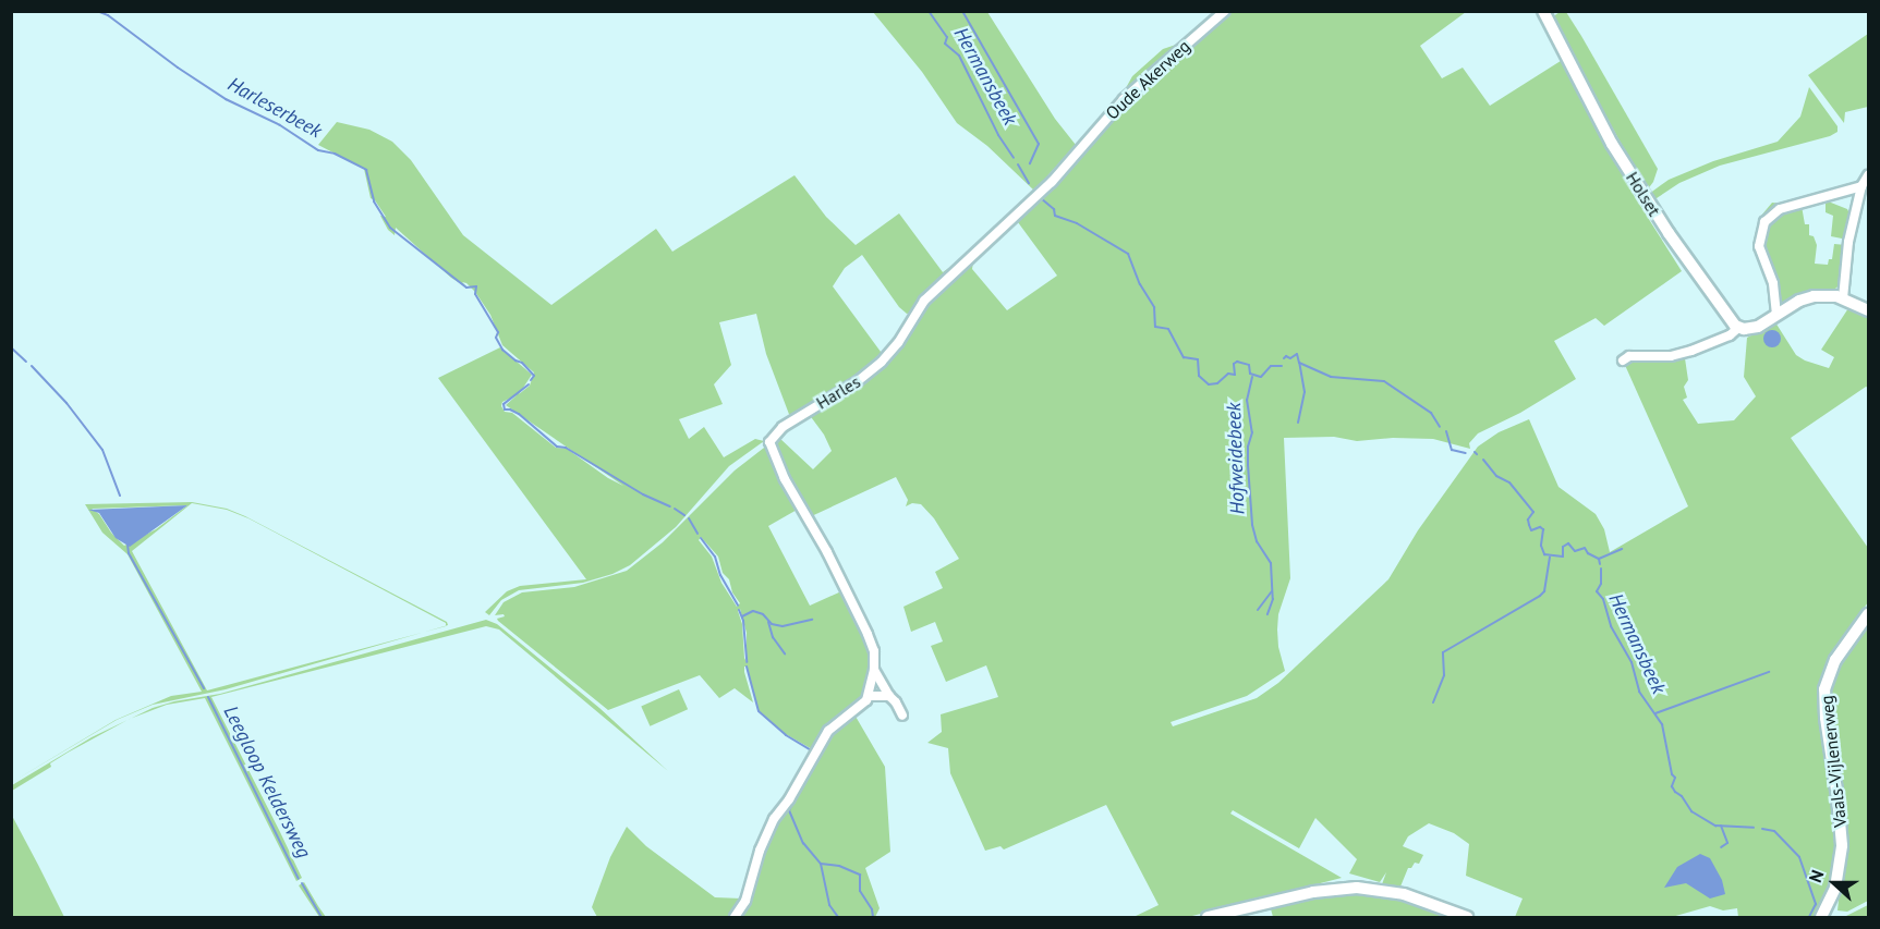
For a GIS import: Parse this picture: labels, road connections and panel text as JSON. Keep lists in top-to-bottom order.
{
  "streets": {
    "street": [
      "Oude Akerweg",
      "Holset",
      "Harles",
      "Vaals-Vijlenerweg"
    ]
  },
  "crossings": [
    ["Oude Akerweg", "Harles"]
  ],
  "water": [
    "Hermansbeek",
    "Harleserbeek",
    "Hofweidebeek",
    "Leegloop Keldersweg"
  ],
  "north": "left"
}
